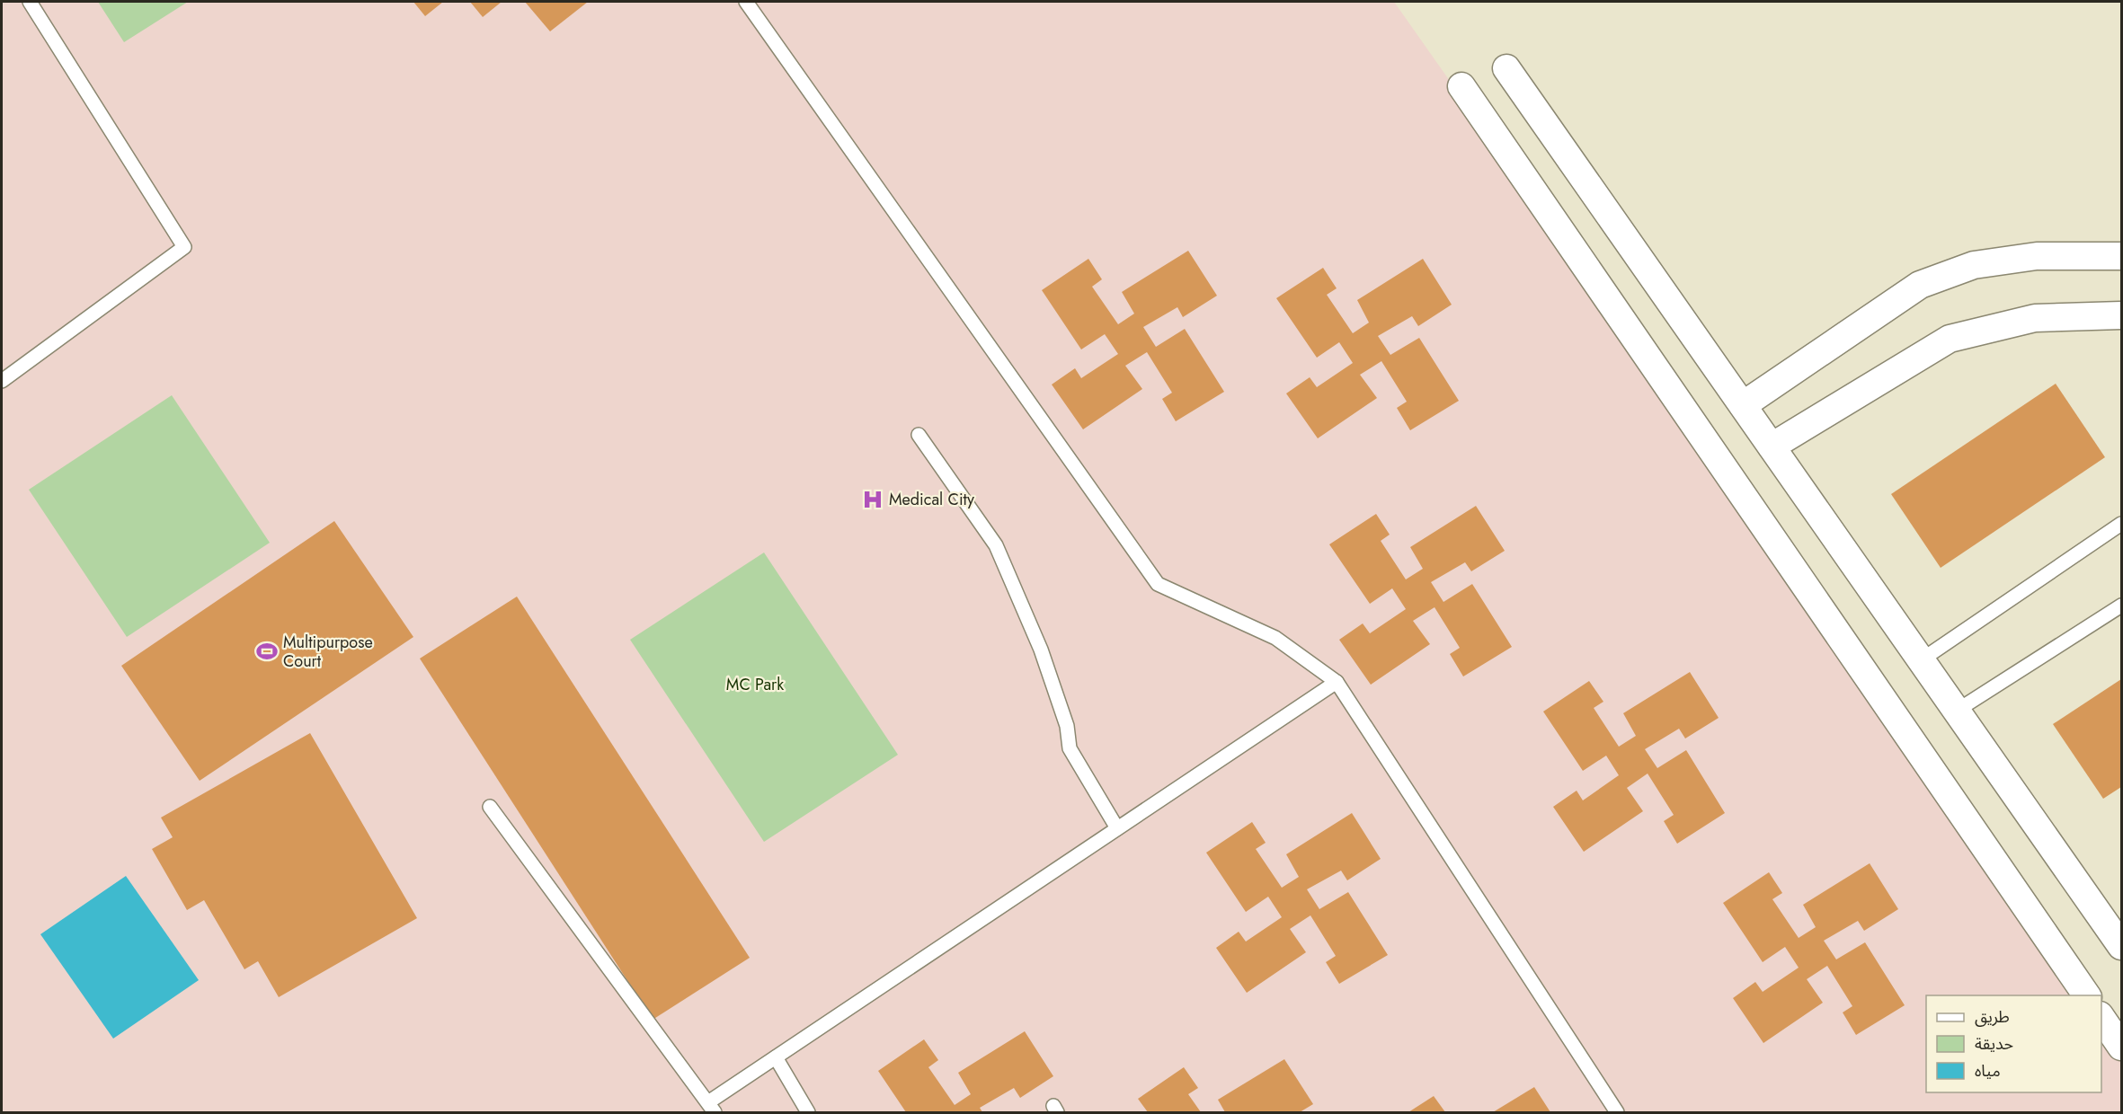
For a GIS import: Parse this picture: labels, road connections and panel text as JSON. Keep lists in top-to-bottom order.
{
  "parks": ["MC Park"],
  "places": {
    "hospital": ["Medical City"],
    "sports": ["Multipurpose Court"]
  },
  "legend": ["طريق", "حديقة", "مياه"]
}
